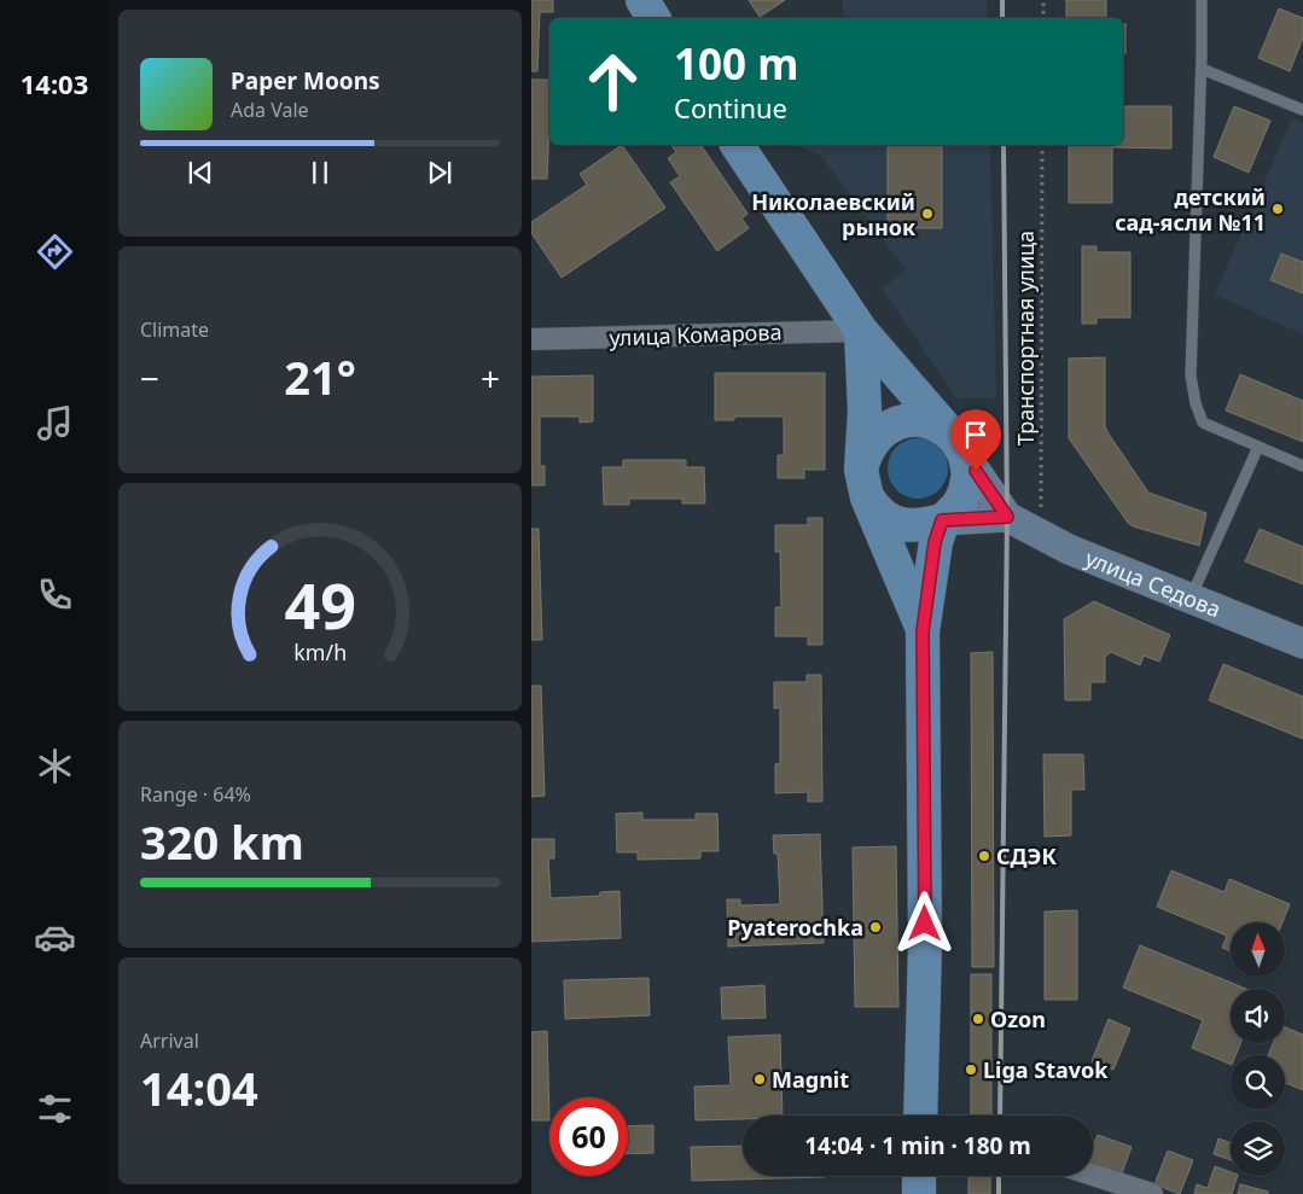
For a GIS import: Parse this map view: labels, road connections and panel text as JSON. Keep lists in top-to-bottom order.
{
  "streets": {
    "main road": ["улица Седова"],
    "street": ["улица Комарова"],
    "path": ["Транспортная улица"]
  },
  "crossings": [
    ["Транспортная улица", "улица Седова"]
  ],
  "places": [
    "детский сад-ясли №11",
    "Николаевский рынок",
    "СДЭК",
    "Pyaterochka",
    "Ozon",
    "Liga Stavok",
    "Magnit"
  ],
  "north": "top",
  "page": {
    "tabs": "14:03",
    "turn": ["100 m", "Continue"],
    "song": ["Paper Moons", "Ada Vale"],
    "tile": [
      "Climate",
      ["Range · 64%", "320 km"],
      ["Arrival", "14:04"]
    ],
    "heat": ["−", "21°", "+"],
    "limit": "60",
    "trip": "14:04 · 1 min · 180 m",
    "gauge": ["49", "km/h"]
  }
}
